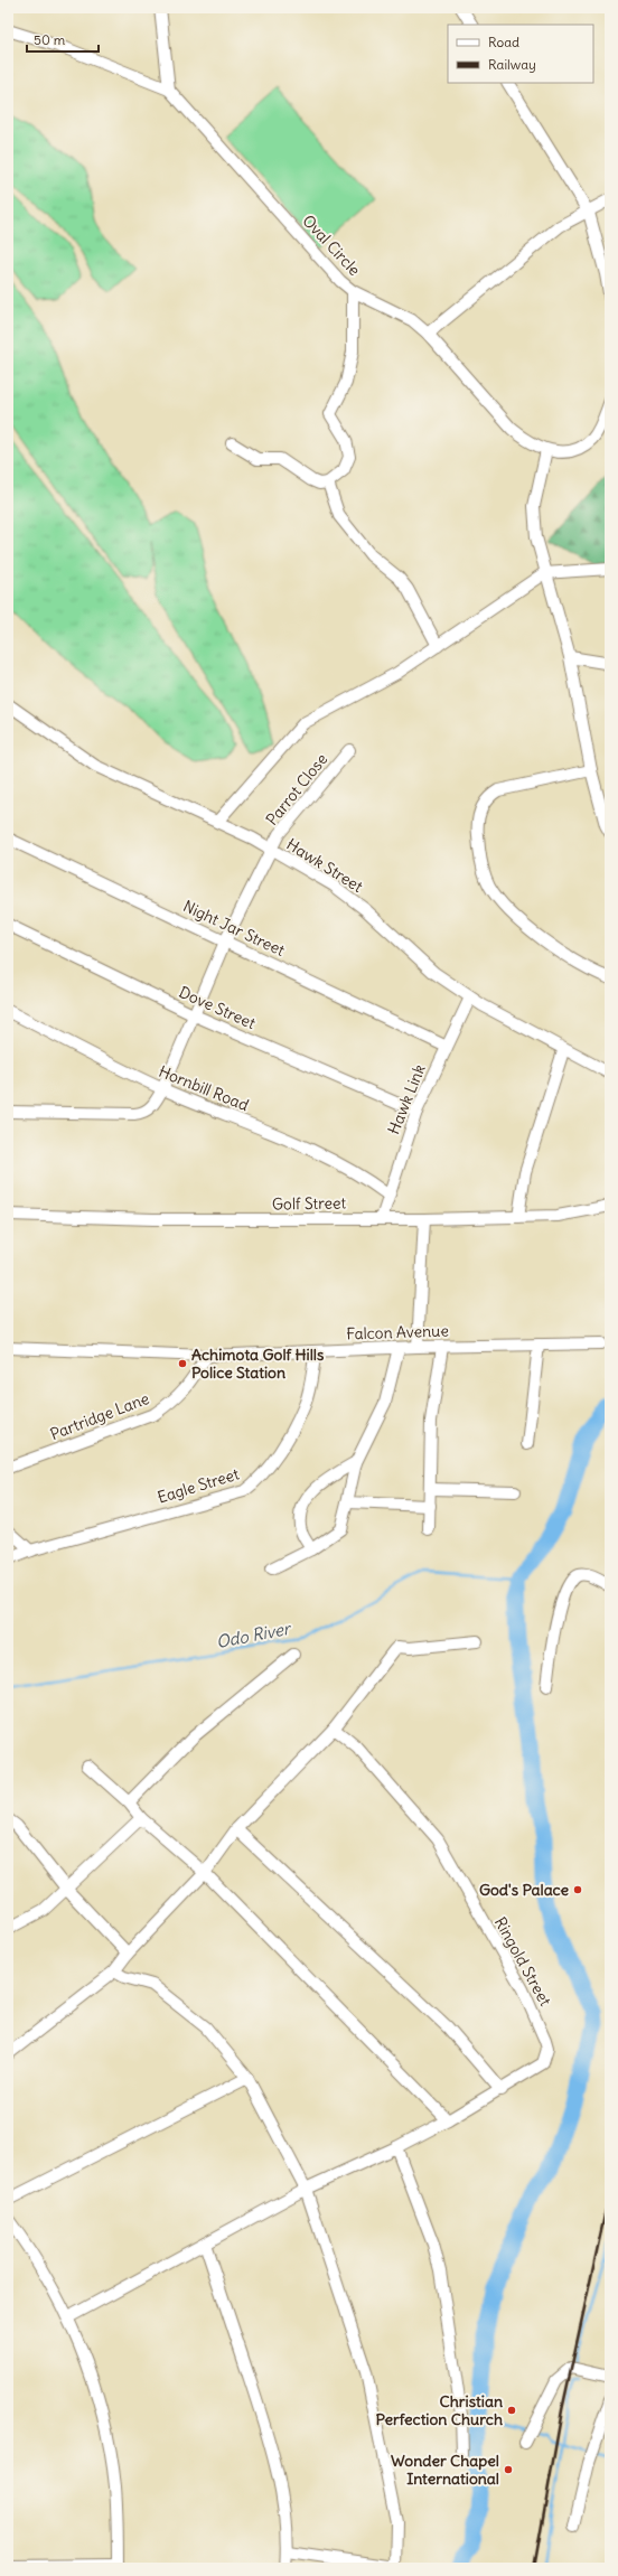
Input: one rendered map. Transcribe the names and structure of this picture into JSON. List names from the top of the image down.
{
  "streets": {
    "street": [
      "Oval Circle",
      "Parrot Close",
      "Hawk Street",
      "Night Jar Street",
      "Dove Street",
      "Hornbill Road",
      "Hawk Link",
      "Golf Street",
      "Falcon Avenue",
      "Partridge Lane",
      "Eagle Street",
      "Ringold Street"
    ]
  },
  "crossings": [
    ["Parrot Close", "Hawk Street"],
    ["Parrot Close", "Night Jar Street"],
    ["Parrot Close", "Dove Street"],
    ["Parrot Close", "Hornbill Road"],
    ["Hawk Street", "Hawk Link"],
    ["Night Jar Street", "Hawk Link"],
    ["Dove Street", "Hawk Link"],
    ["Hornbill Road", "Hawk Link"],
    ["Hawk Link", "Golf Street"],
    ["Falcon Avenue", "Partridge Lane"],
    ["Falcon Avenue", "Eagle Street"]
  ],
  "water": ["Odo River"],
  "places": [
    "Achimota Golf Hills Police Station",
    "God's Palace",
    "Christian Perfection Church",
    "Wonder Chapel International"
  ],
  "legend": ["Road", "Railway"],
  "scale_bar": "50 m"
}
